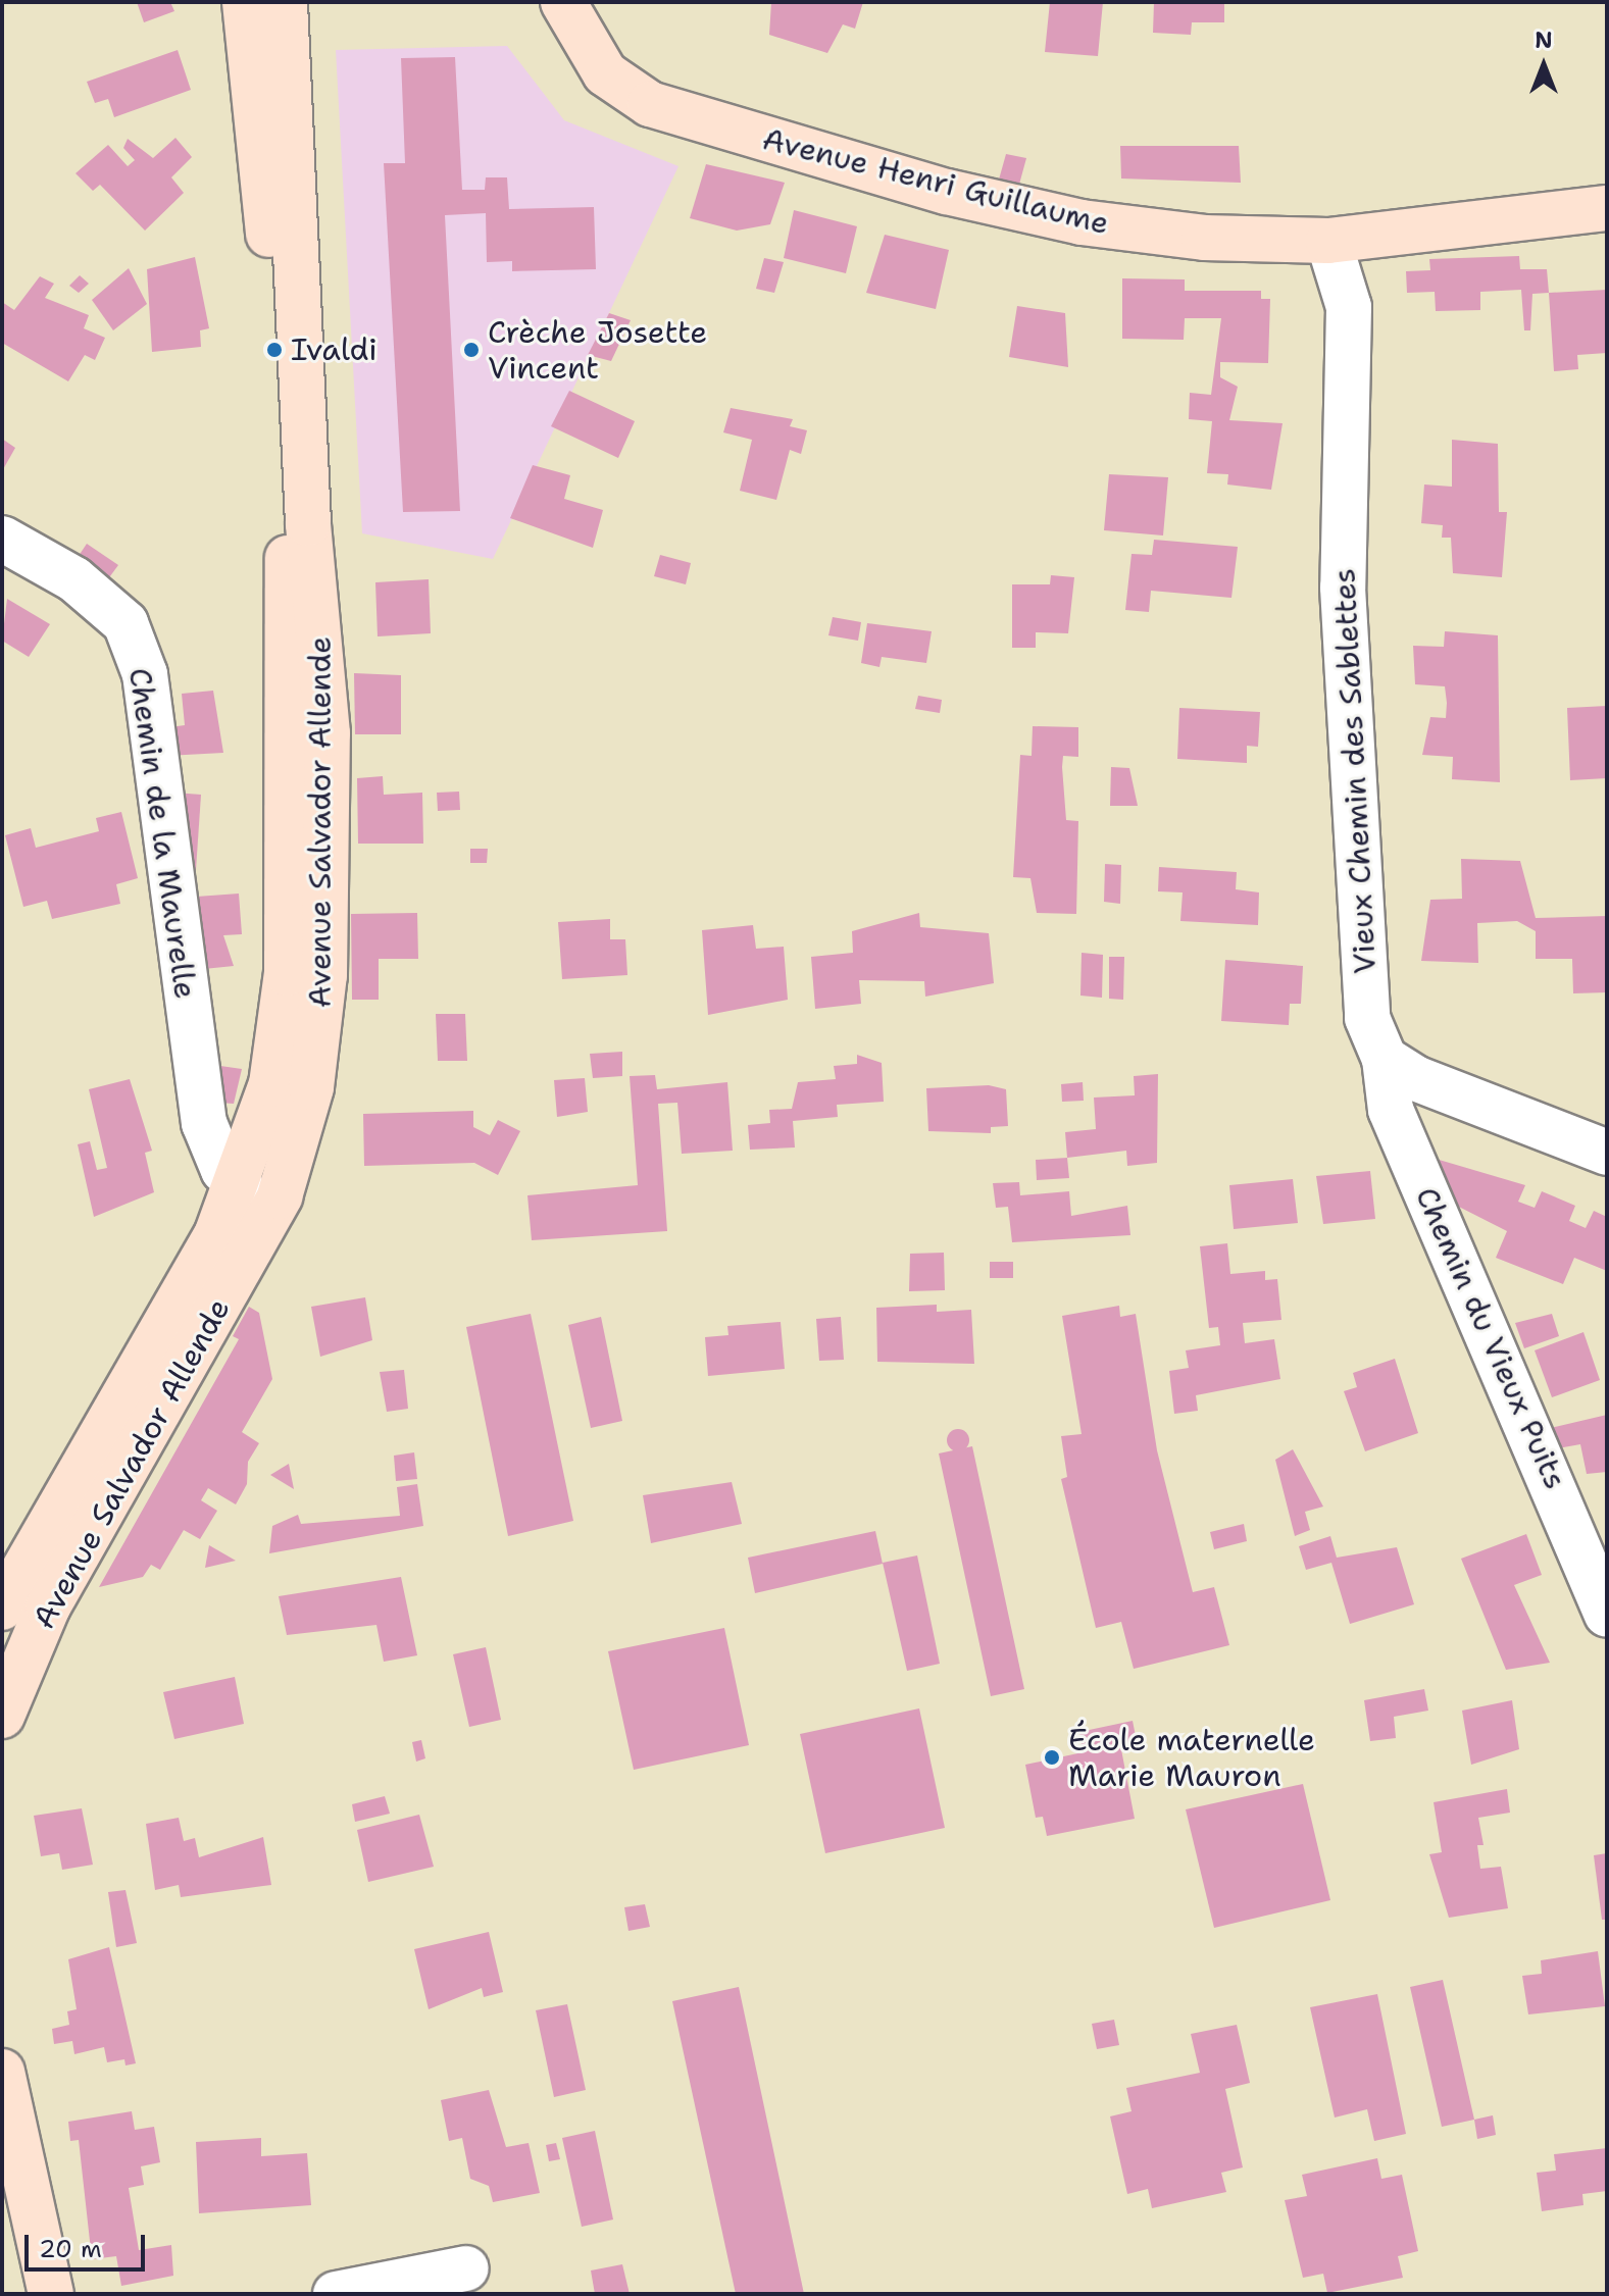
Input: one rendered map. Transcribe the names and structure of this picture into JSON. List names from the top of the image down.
{
  "streets": {
    "main road": ["Avenue Henri Guillaume", "Avenue Salvador Allende"],
    "street": ["Vieux Chemin des Sablettes", "Chemin de la Maurelle", "Chemin du Vieux Puits"]
  },
  "crossings": [
    ["Avenue Henri Guillaume", "Vieux Chemin des Sablettes"],
    ["Vieux Chemin des Sablettes", "Chemin du Vieux Puits"],
    ["Avenue Salvador Allende", "Chemin de la Maurelle"]
  ],
  "places": ["Ivaldi", "Crèche Josette Vincent", "École maternelle Marie Mauron"],
  "scale_bar": "20 m",
  "north": "top"
}
